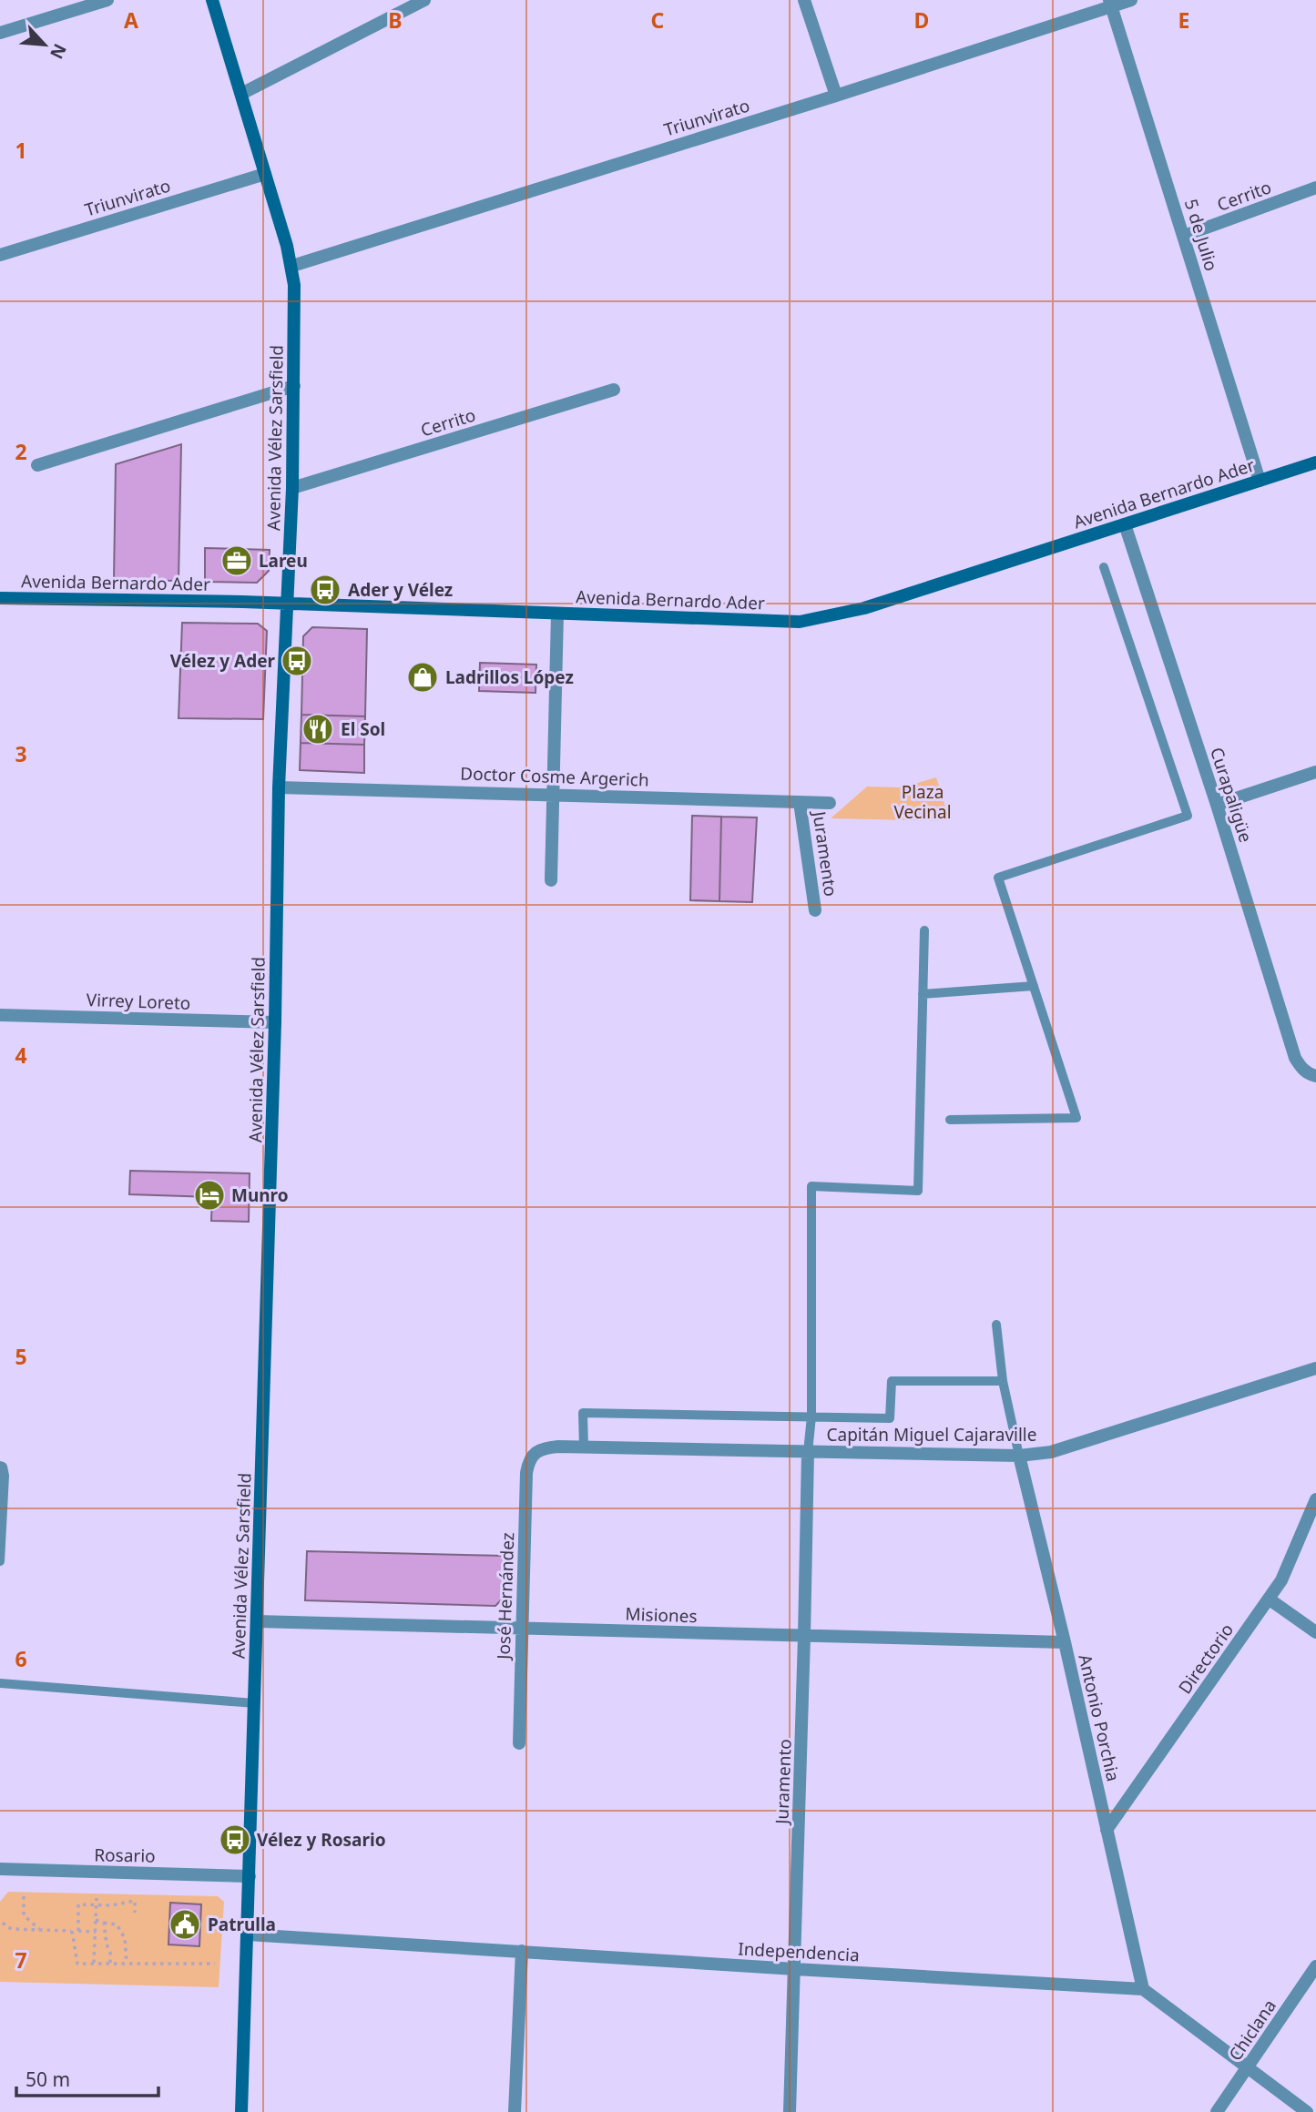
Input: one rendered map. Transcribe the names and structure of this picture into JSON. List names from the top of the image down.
{
  "streets": {
    "main road": ["Avenida Vélez Sarsfield", "Avenida Bernardo Ader"],
    "street": [
      "Triunvirato",
      "Cerrito",
      "5 de Julio",
      "Doctor Cosme Argerich",
      "Curapaligüe",
      "Juramento",
      "Virrey Loreto",
      "Capitán Miguel Cajaraville",
      "José Hernández",
      "Misiones",
      "Directorio",
      "Antonio Porchia",
      "Rosario",
      "Independencia",
      "Chiclana"
    ]
  },
  "crossings": [
    ["Triunvirato", "5 de Julio"],
    ["Triunvirato", "Avenida Vélez Sarsfield"],
    ["Cerrito", "5 de Julio"],
    ["Cerrito", "Avenida Vélez Sarsfield"],
    ["5 de Julio", "Avenida Bernardo Ader"],
    ["Avenida Vélez Sarsfield", "Avenida Bernardo Ader"],
    ["Avenida Vélez Sarsfield", "Doctor Cosme Argerich"],
    ["Avenida Vélez Sarsfield", "Virrey Loreto"],
    ["Avenida Vélez Sarsfield", "Misiones"],
    ["Avenida Vélez Sarsfield", "Rosario"],
    ["Avenida Vélez Sarsfield", "Independencia"],
    ["Avenida Bernardo Ader", "Curapaligüe"],
    ["Doctor Cosme Argerich", "Juramento"],
    ["Juramento", "Capitán Miguel Cajaraville"],
    ["Juramento", "Misiones"],
    ["Juramento", "Independencia"],
    ["Capitán Miguel Cajaraville", "José Hernández"],
    ["Capitán Miguel Cajaraville", "Antonio Porchia"],
    ["José Hernández", "Misiones"],
    ["Misiones", "Antonio Porchia"],
    ["Directorio", "Antonio Porchia"],
    ["Antonio Porchia", "Independencia"]
  ],
  "parks": ["Plaza Vecinal"],
  "places": {
    "office": ["Lareu"],
    "bus stop": ["Ader y Vélez", "Vélez y Ader", "Vélez y Rosario"],
    "shop": ["Ladrillos López"],
    "restaurant": ["El Sol"],
    "hotel": ["Munro"],
    "public building": ["Patrulla"]
  },
  "scale_bar": "50 m",
  "north": "bottom right",
  "grid": {
    "columns": [
      "A",
      "B",
      "C",
      "D",
      "E"
    ],
    "rows": [
      "1",
      "2",
      "3",
      "4",
      "5",
      "6",
      "7"
    ]
  }
}
